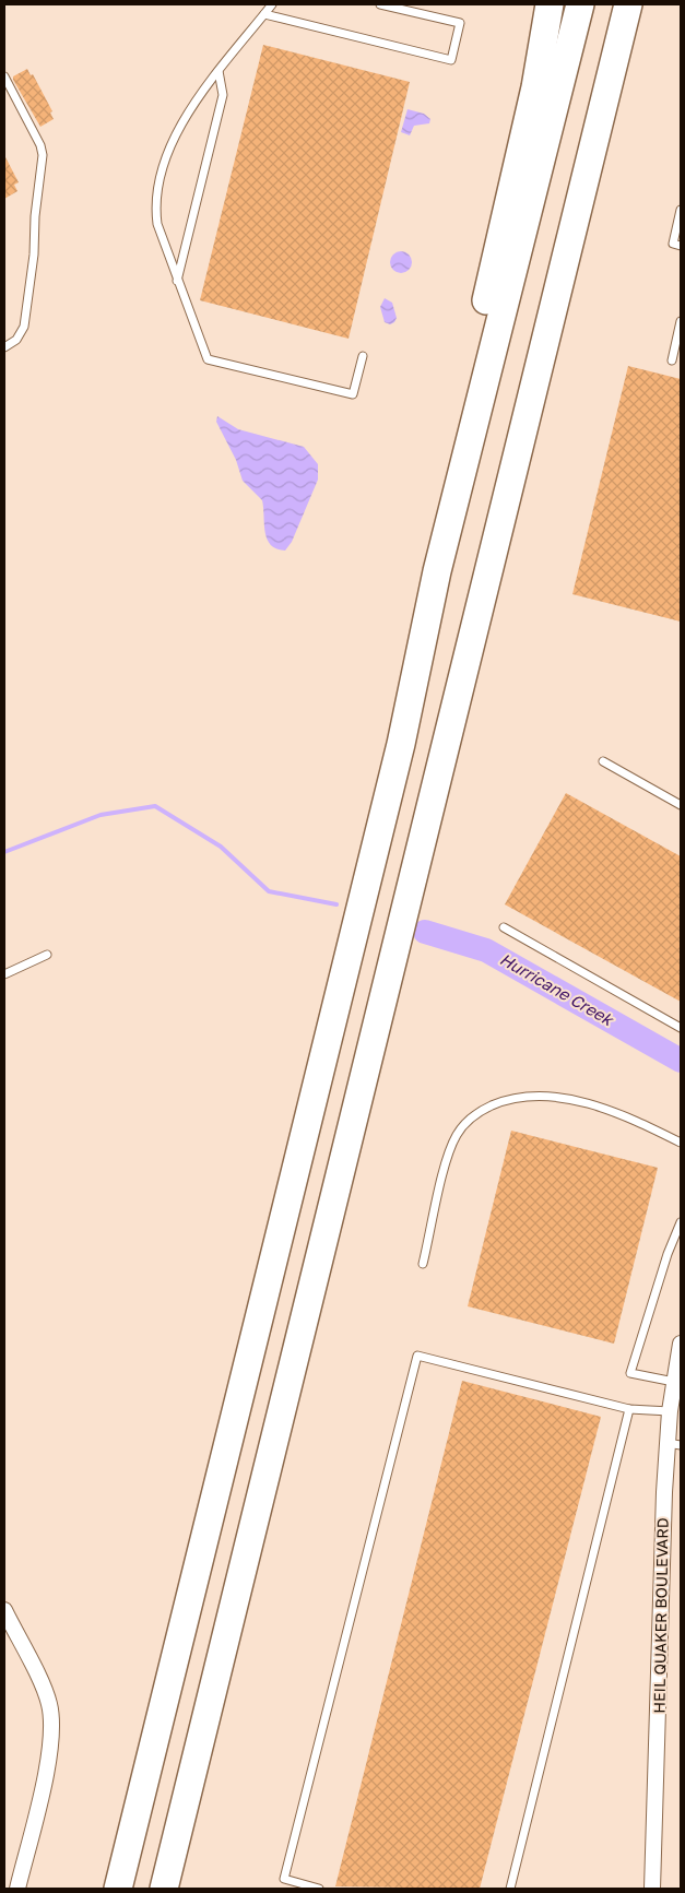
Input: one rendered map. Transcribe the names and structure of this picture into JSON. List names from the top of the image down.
{
  "streets": {
    "street": ["HEIL QUAKER BOULEVARD"]
  },
  "water": ["Hurricane Creek"]
}
